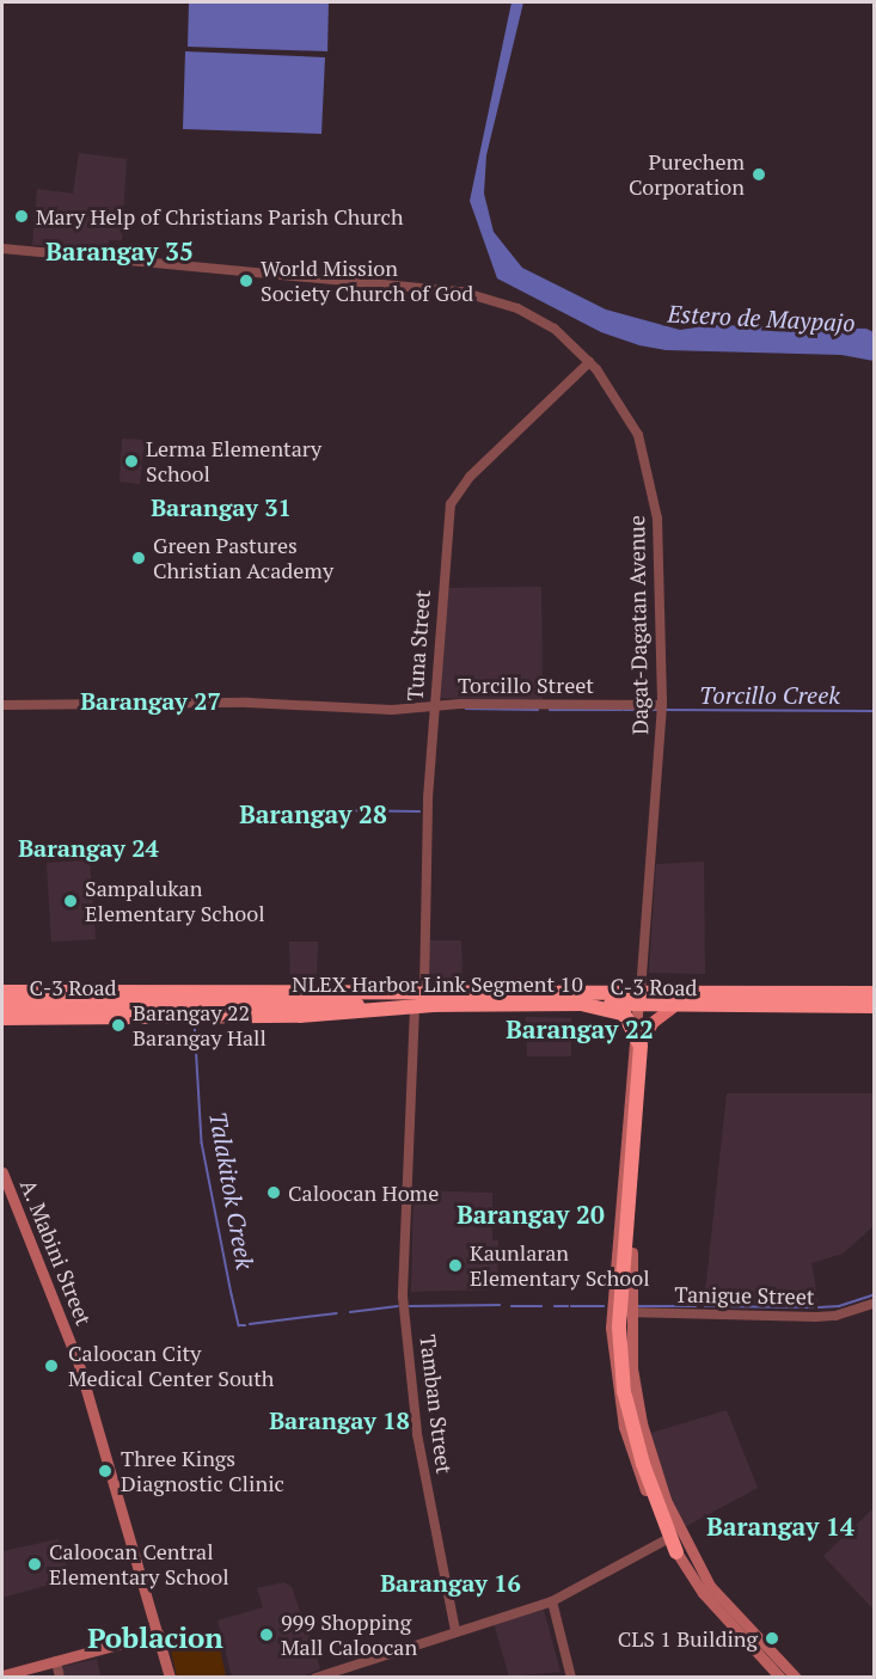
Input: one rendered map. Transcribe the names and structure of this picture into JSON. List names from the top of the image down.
{
  "streets": {
    "highway": ["NLEX Harbor Link Segment 10"],
    "main road": ["Dagat-Dagatan Avenue", "C-3 Road", "A. Mabini Street"],
    "street": [
      "Tuna Street",
      "Torcillo Street",
      "Tanigue Street",
      "Tamban Street"
    ]
  },
  "crossings": [
    ["Dagat-Dagatan Avenue", "Tuna Street"],
    ["Dagat-Dagatan Avenue", "Torcillo Street"],
    ["Dagat-Dagatan Avenue", "C-3 Road"],
    ["Dagat-Dagatan Avenue", "Tanigue Street"],
    ["Tuna Street", "Torcillo Street"],
    ["Tuna Street", "C-3 Road"],
    ["NLEX Harbor Link Segment 10", "C-3 Road"],
    ["C-3 Road", "Tamban Street"]
  ],
  "districts": [
    "Barangay 35",
    "Barangay 31",
    "Barangay 27",
    "Barangay 28",
    "Barangay 24",
    "Barangay 22",
    "Barangay 20",
    "Barangay 18",
    "Barangay 14",
    "Barangay 16",
    "Poblacion"
  ],
  "water": ["Estero de Maypajo", "Torcillo Creek", "Talakitok Creek"],
  "places": [
    "Purechem Corporation",
    "Mary Help of Christians Parish Church",
    "World Mission Society Church of God",
    "Lerma Elementary School",
    "Green Pastures Christian Academy",
    "Sampalukan Elementary School",
    "Barangay 22 Barangay Hall",
    "Caloocan Home",
    "Kaunlaran Elementary School",
    "Caloocan City Medical Center South",
    "Three Kings Diagnostic Clinic",
    "Caloocan Central Elementary School",
    "999 Shopping Mall Caloocan",
    "CLS 1 Building"
  ]
}
